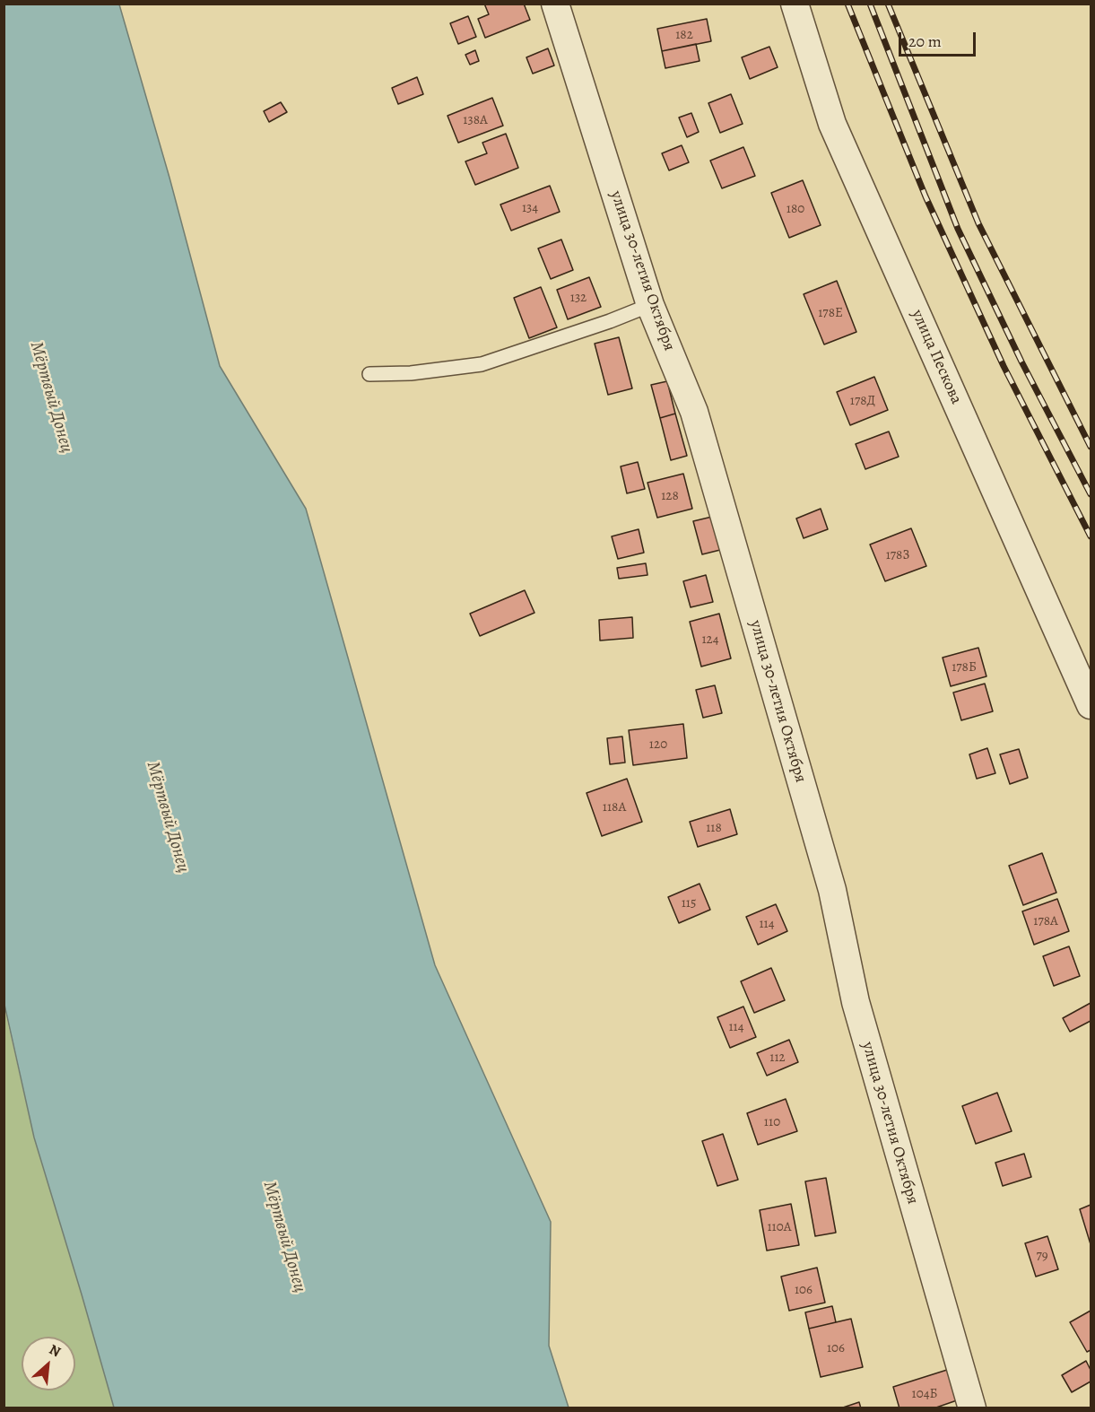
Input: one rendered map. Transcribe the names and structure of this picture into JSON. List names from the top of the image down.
{
  "streets": {
    "street": ["улица 30-летия Октября", "улица Пескова"]
  },
  "water": ["Мёртвый Донец"],
  "house_numbers": [
    "182",
    "138А",
    "134",
    "180",
    "132",
    "178Е",
    "178Д",
    "128",
    "178З",
    "124",
    "178Б",
    "120",
    "118А",
    "118",
    "115",
    "178А",
    "114",
    "114",
    "112",
    "110",
    "110А",
    "79",
    "106",
    "106",
    "104Б"
  ],
  "scale_bar": "20 m",
  "north": "top right"
}
